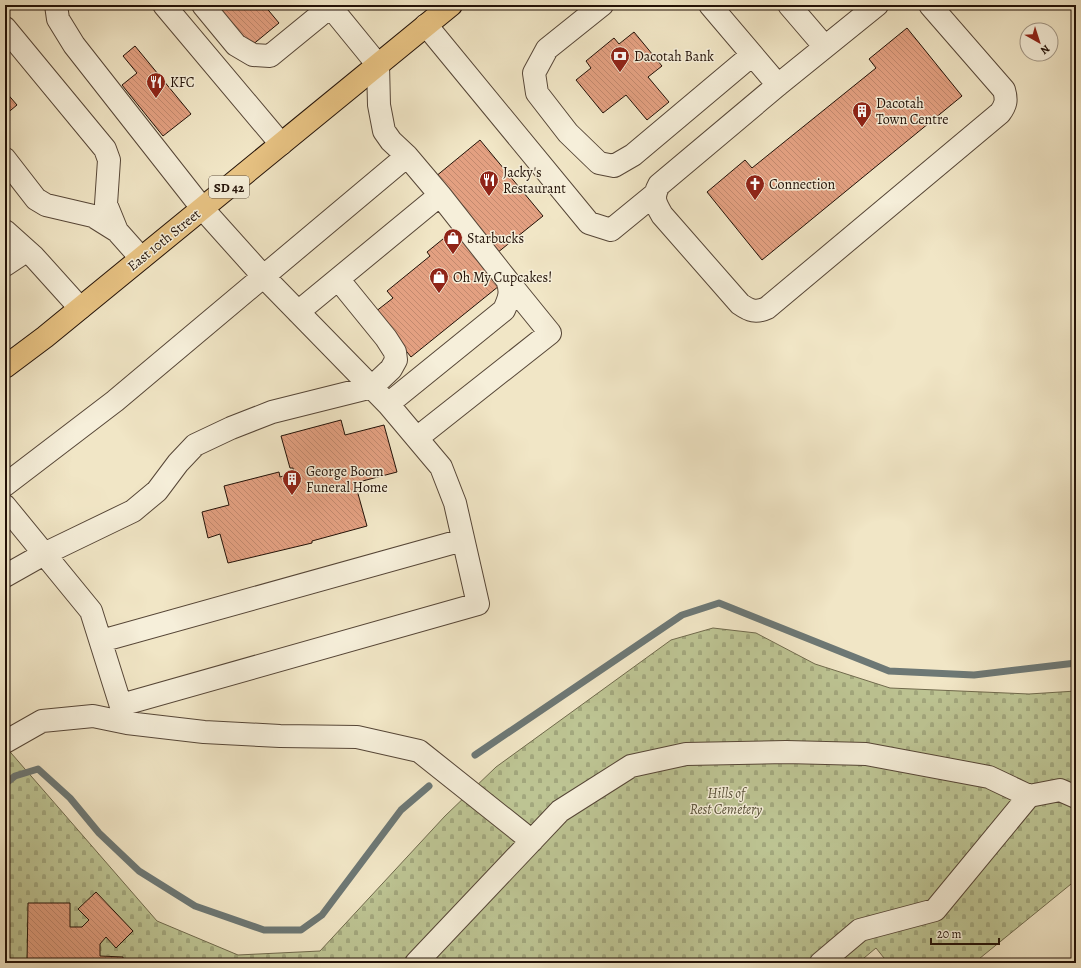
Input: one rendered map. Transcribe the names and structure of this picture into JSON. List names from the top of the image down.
{
  "streets": {
    "main road": ["SD 42", "East 10th Street"]
  },
  "parks": ["Hills of Rest Cemetery"],
  "places": {
    "bank": ["Dacotah Bank"],
    "restaurant": ["KFC", "Jacky's Restaurant"],
    "building": ["Dacotah Town Centre", "George Boom Funeral Home"],
    "church": ["Connection"],
    "shop": ["Starbucks", "Oh My Cupcakes!"]
  },
  "scale_bar": "20 m",
  "north": "bottom right"
}
